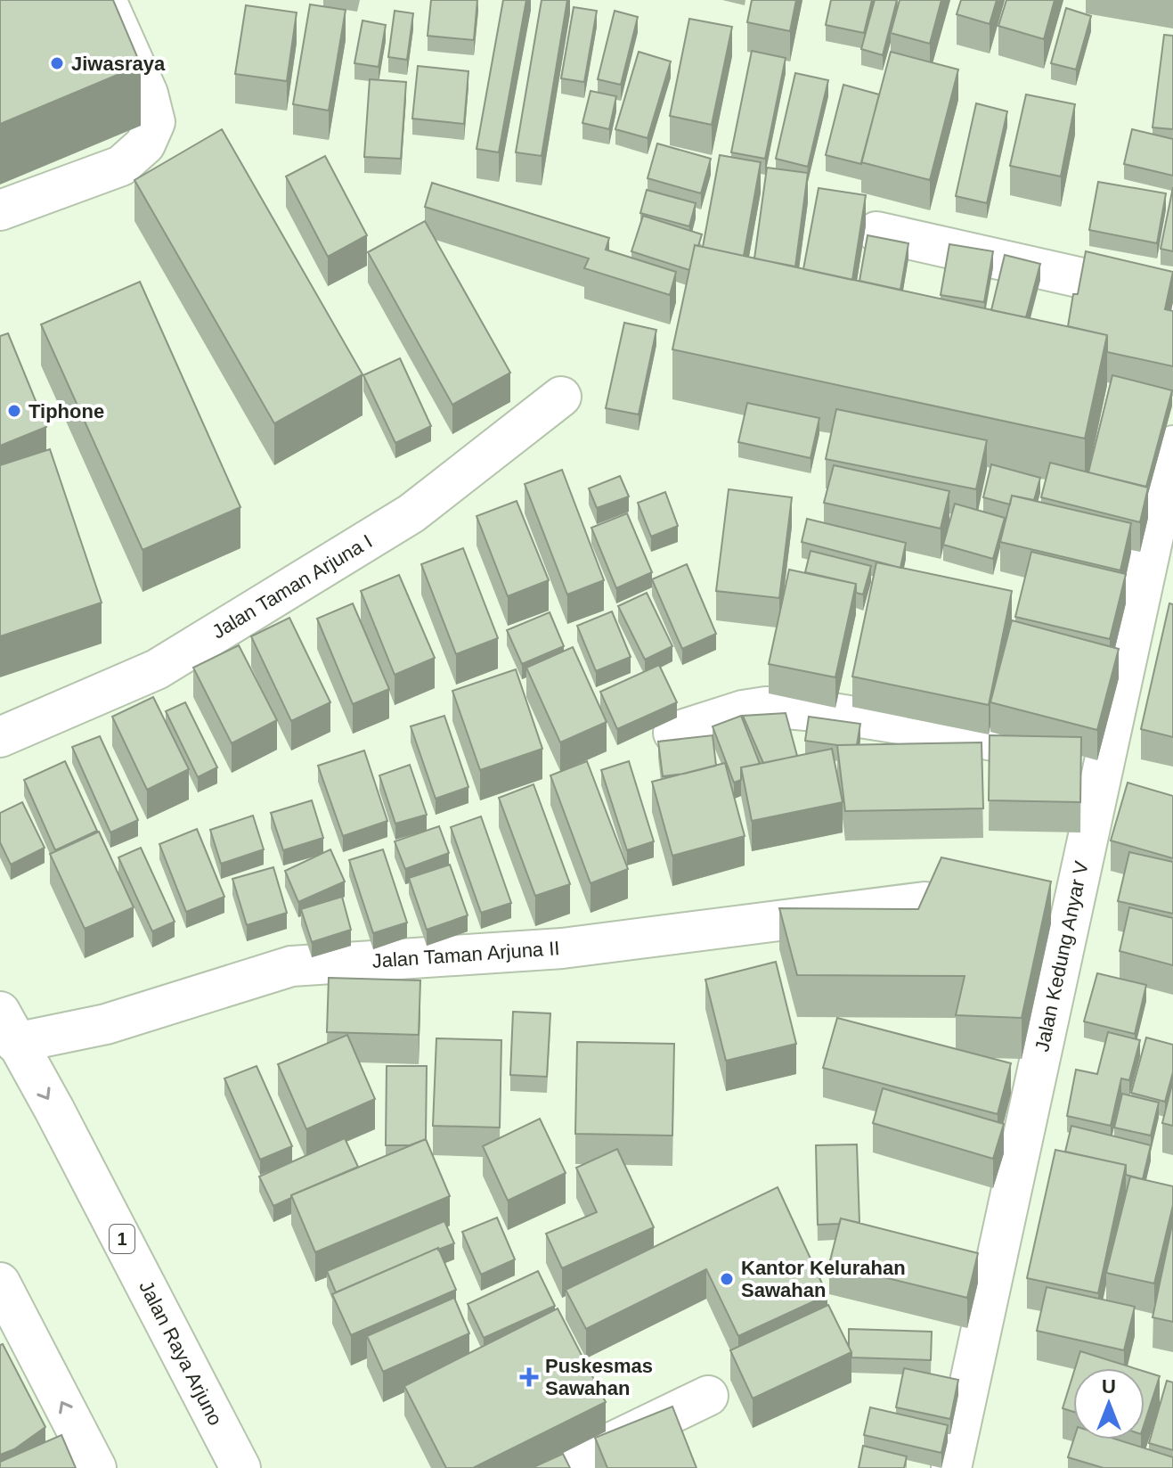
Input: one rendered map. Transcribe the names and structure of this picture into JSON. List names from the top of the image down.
{
  "streets": {
    "main road": [
      "Jalan Taman Arjuna I",
      "Jalan Taman Arjuna II",
      "Jalan Kedung Anyar V",
      "1",
      "Jalan Raya Arjuno"
    ]
  },
  "crossings": [
    ["Jalan Taman Arjuna II", "Jalan Raya Arjuno"]
  ],
  "places": {
    "other": ["Jiwasraya", "Tiphone", "Kantor Kelurahan Sawahan"],
    "health": ["Puskesmas Sawahan"]
  },
  "north": "top"
}
